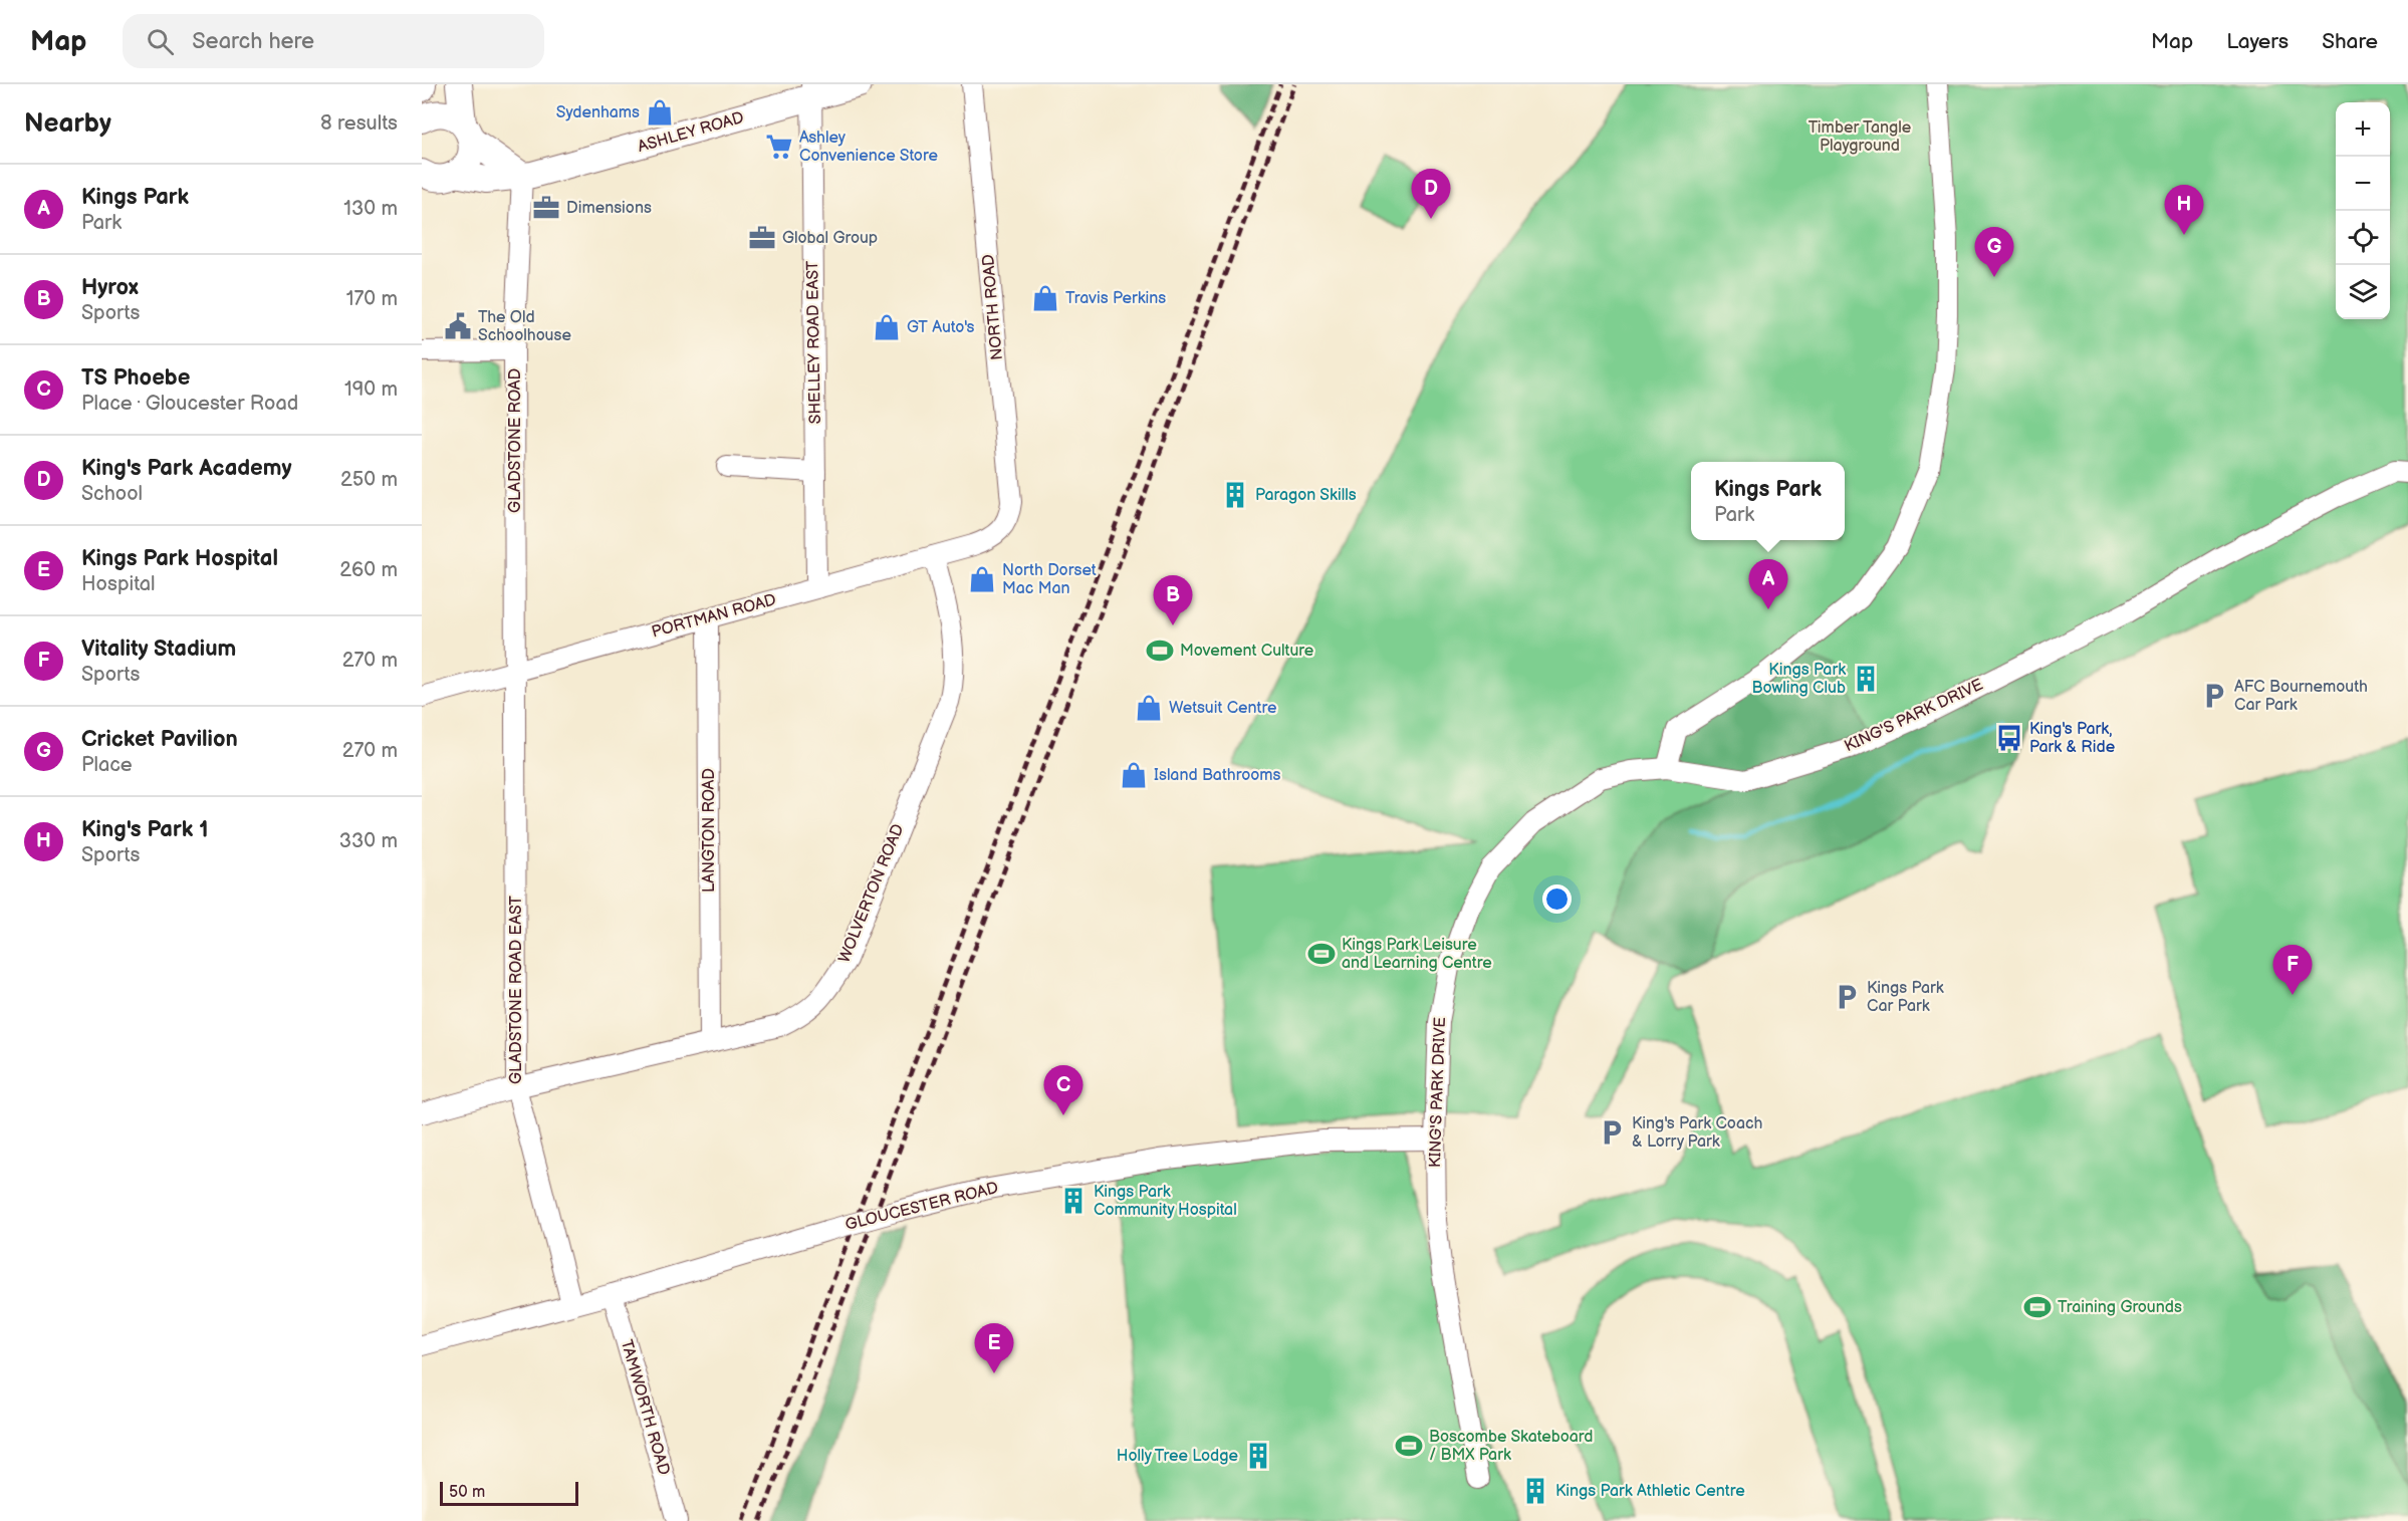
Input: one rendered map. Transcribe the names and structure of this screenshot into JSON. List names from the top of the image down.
{
  "streets": {
    "main road": ["ASHLEY ROAD"],
    "street": [
      "NORTH ROAD",
      "SHELLEY ROAD EAST",
      "GLADSTONE ROAD",
      "PORTMAN ROAD",
      "KING'S PARK DRIVE",
      "LANGTON ROAD",
      "WOLVERTON ROAD",
      "GLADSTONE ROAD EAST",
      "GLOUCESTER ROAD",
      "TAMWORTH ROAD"
    ]
  },
  "crossings": [
    ["ASHLEY ROAD", "SHELLEY ROAD EAST"],
    ["ASHLEY ROAD", "GLADSTONE ROAD"],
    ["NORTH ROAD", "PORTMAN ROAD"],
    ["SHELLEY ROAD EAST", "PORTMAN ROAD"],
    ["GLADSTONE ROAD", "PORTMAN ROAD"],
    ["GLADSTONE ROAD", "GLADSTONE ROAD EAST"],
    ["PORTMAN ROAD", "LANGTON ROAD"],
    ["PORTMAN ROAD", "WOLVERTON ROAD"],
    ["PORTMAN ROAD", "GLADSTONE ROAD EAST"],
    ["KING'S PARK DRIVE", "GLOUCESTER ROAD"],
    ["LANGTON ROAD", "WOLVERTON ROAD"],
    ["WOLVERTON ROAD", "GLADSTONE ROAD EAST"],
    ["GLADSTONE ROAD EAST", "GLOUCESTER ROAD"],
    ["GLOUCESTER ROAD", "TAMWORTH ROAD"]
  ],
  "parks": ["Timber Tangle Playground"],
  "places": {
    "shop": [
      "Sydenhams",
      "Travis Perkins",
      "GT Auto's",
      "North Dorset Mac Man",
      "Wetsuit Centre",
      "Island Bathrooms"
    ],
    "supermarket": ["Ashley Convenience Store"],
    "office": ["Dimensions", "Global Group"],
    "public building": ["The Old Schoolhouse"],
    "building": [
      "Paragon Skills",
      "Kings Park Bowling Club",
      "Kings Park Community Hospital",
      "Holly Tree Lodge",
      "Kings Park Athletic Centre"
    ],
    "sports": [
      "Movement Culture",
      "Kings Park Leisure and Learning Centre",
      "Training Grounds",
      "Boscombe Skateboard / BMX Park"
    ],
    "parking": ["AFC Bournemouth Car Park", "Kings Park Car Park", "King's Park Coach & Lorry Park"],
    "bus stop": ["King's Park, Park & Ride"]
  },
  "scale_bar": "50 m",
  "page": {
    "header": "Map",
    "search": "Search here",
    "nav": ["Map", "Layers", "Share"],
    "heading": ["Nearby", "8 results"],
    "map_buttons": ["+", "−"],
    "list": [
      {
        "mark": "A",
        "name": "Kings Park",
        "note": "Park",
        "value": "130 m"
      },
      {
        "mark": "B",
        "name": "Hyrox",
        "note": "Sports",
        "value": "170 m"
      },
      {
        "mark": "C",
        "name": "TS Phoebe",
        "note": "Place · Gloucester Road",
        "value": "190 m"
      },
      {
        "mark": "D",
        "name": "King's Park Academy",
        "note": "School",
        "value": "250 m"
      },
      {
        "mark": "E",
        "name": "Kings Park Hospital",
        "note": "Hospital",
        "value": "260 m"
      },
      {
        "mark": "F",
        "name": "Vitality Stadium",
        "note": "Sports",
        "value": "270 m"
      },
      {
        "mark": "G",
        "name": "Cricket Pavilion",
        "note": "Place",
        "value": "270 m"
      },
      {
        "mark": "H",
        "name": "King's Park 1",
        "note": "Sports",
        "value": "330 m"
      }
    ],
    "pins": [
      "D",
      "H",
      "G",
      "A",
      "B",
      "F",
      "C",
      "E"
    ],
    "popup": ["Kings Park", "Park"],
    "scale": "50 m"
  }
}
